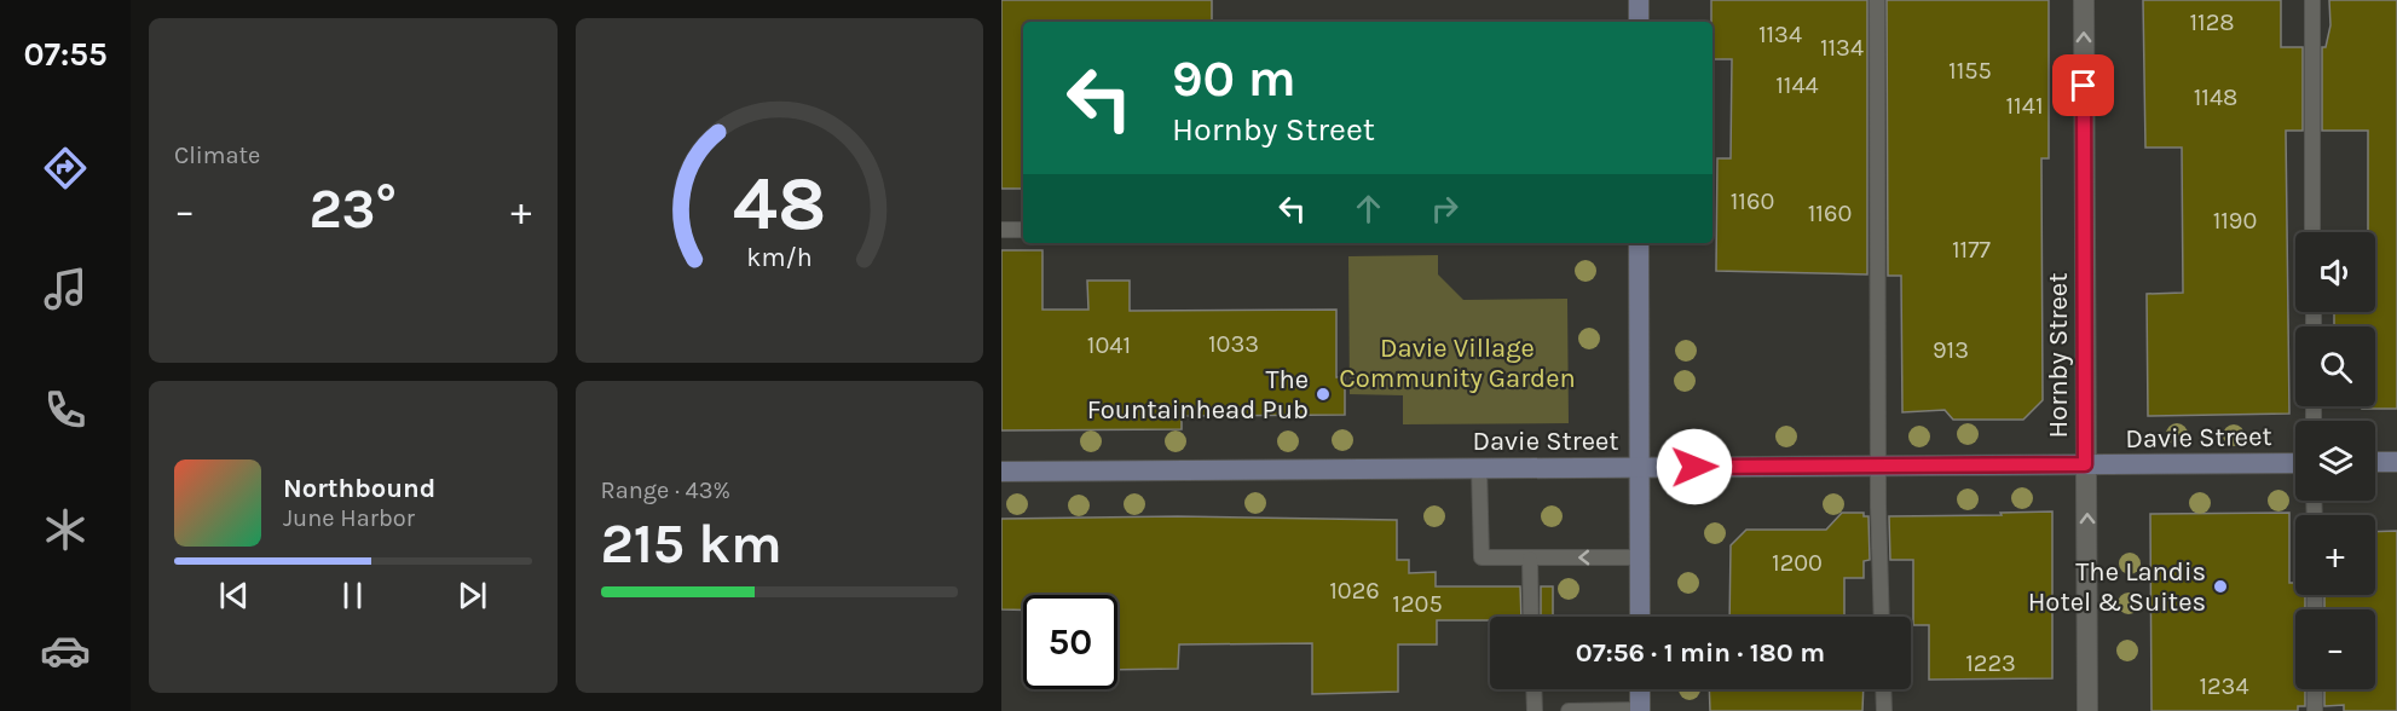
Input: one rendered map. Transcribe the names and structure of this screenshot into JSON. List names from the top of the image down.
{
  "streets": {
    "main road": ["Davie Street"],
    "street": ["Hornby Street"]
  },
  "crossings": [
    ["Hornby Street", "Davie Street"]
  ],
  "one_way": ["Hornby Street"],
  "parks": ["Davie Village Community Garden"],
  "places": ["The Fountainhead Pub", "The Landis Hotel & Suites"],
  "house_numbers": [
    "1128",
    "1134",
    "1134",
    "1155",
    "1144",
    "1148",
    "1141",
    "1160",
    "1160",
    "1190",
    "1177",
    "1033",
    "1041",
    "913",
    "1200",
    "1026",
    "1205",
    "1223",
    "1234"
  ],
  "page": {
    "tabs": "07:55",
    "tile": [
      "Climate",
      ["Range · 43%", "215 km"]
    ],
    "turn": ["90 m", "Hornby Street"],
    "heat": ["−", "23°", "+"],
    "map_buttons": ["+", "−"],
    "song": ["Northbound", "June Harbor"],
    "limit": "50",
    "trip": "07:56 · 1 min · 180 m",
    "gauge": ["48", "km/h"]
  }
}
